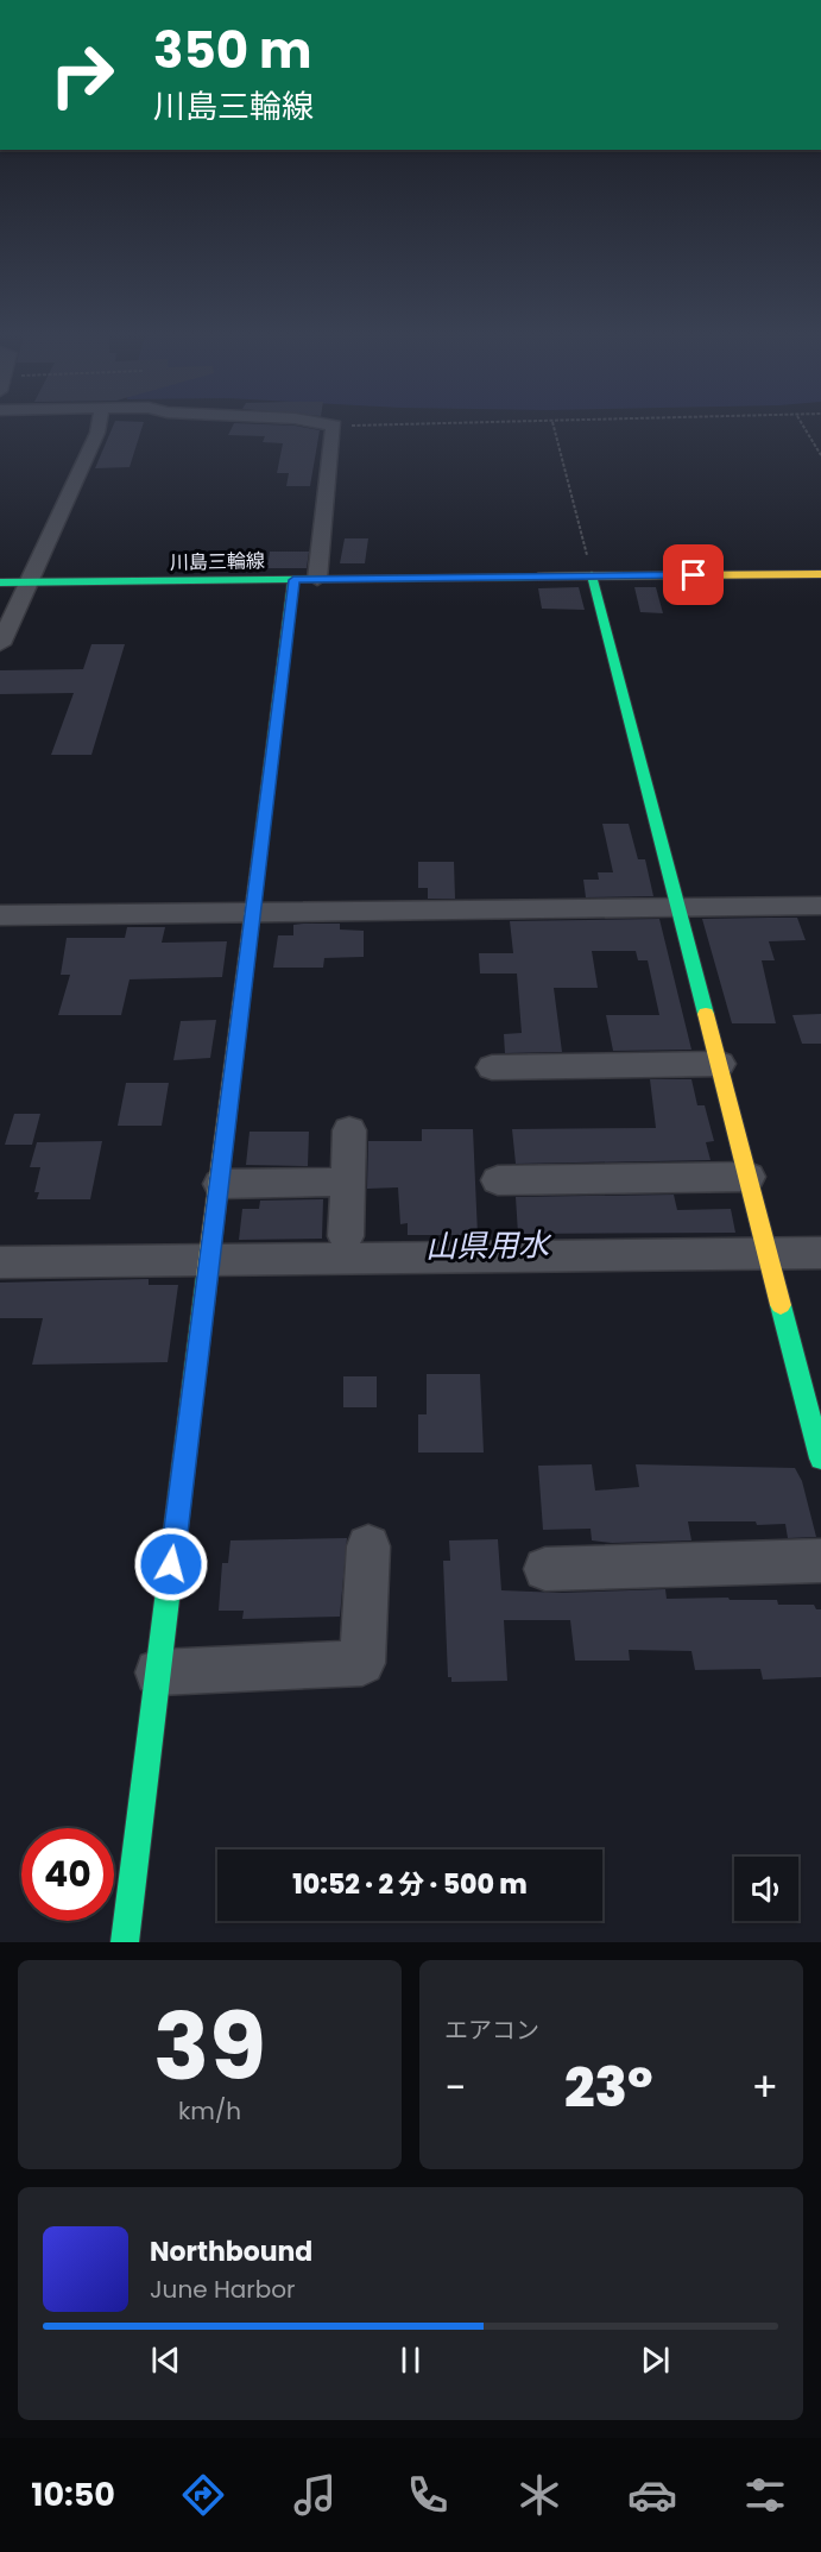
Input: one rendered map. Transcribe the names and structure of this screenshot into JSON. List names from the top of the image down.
{
  "streets": {
    "street": ["川島三輪線"]
  },
  "water": ["山県用水"],
  "page": {
    "turn": ["350 m", "川島三輪線"],
    "limit": "40",
    "trip": "10:52 · 2 分 · 500 m",
    "tile": [
      ["39", "km/h"],
      "エアコン"
    ],
    "heat": ["−", "23°", "+"],
    "song": ["Northbound", "June Harbor"],
    "tabs": "10:50"
  }
}
